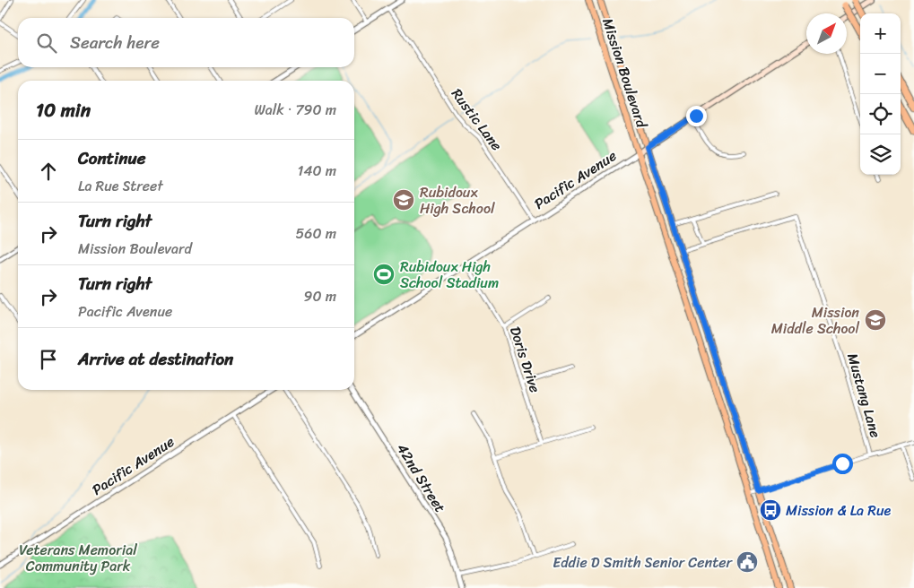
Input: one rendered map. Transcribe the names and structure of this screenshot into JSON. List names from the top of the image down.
{
  "streets": {
    "main road": ["Mission Boulevard", "Pacific Avenue"],
    "street": [
      "Rustic Lane",
      "Doris Drive",
      "Mustang Lane",
      "42nd Street"
    ]
  },
  "crossings": [
    ["Mission Boulevard", "Pacific Avenue"],
    ["Rustic Lane", "Pacific Avenue"],
    ["Pacific Avenue", "Doris Drive"]
  ],
  "parks": ["Veterans Memorial Community Park"],
  "places": {
    "school or university": ["Rubidoux High School", "Mission Middle School"],
    "sports": ["Rubidoux High School Stadium"],
    "bus stop": ["Mission & La Rue"],
    "public building": ["Eddie D Smith Senior Center"]
  },
  "north": "top right",
  "page": {
    "map_buttons": ["+", "−"],
    "search": "Search here",
    "heading": ["10 min", "Walk · 790 m"],
    "list": [
      ["Continue", "La Rue Street", "140 m"],
      ["Turn right", "Mission Boulevard", "560 m"],
      ["Turn right", "Pacific Avenue", "90 m"],
      "Arrive at destination"
    ]
  }
}
